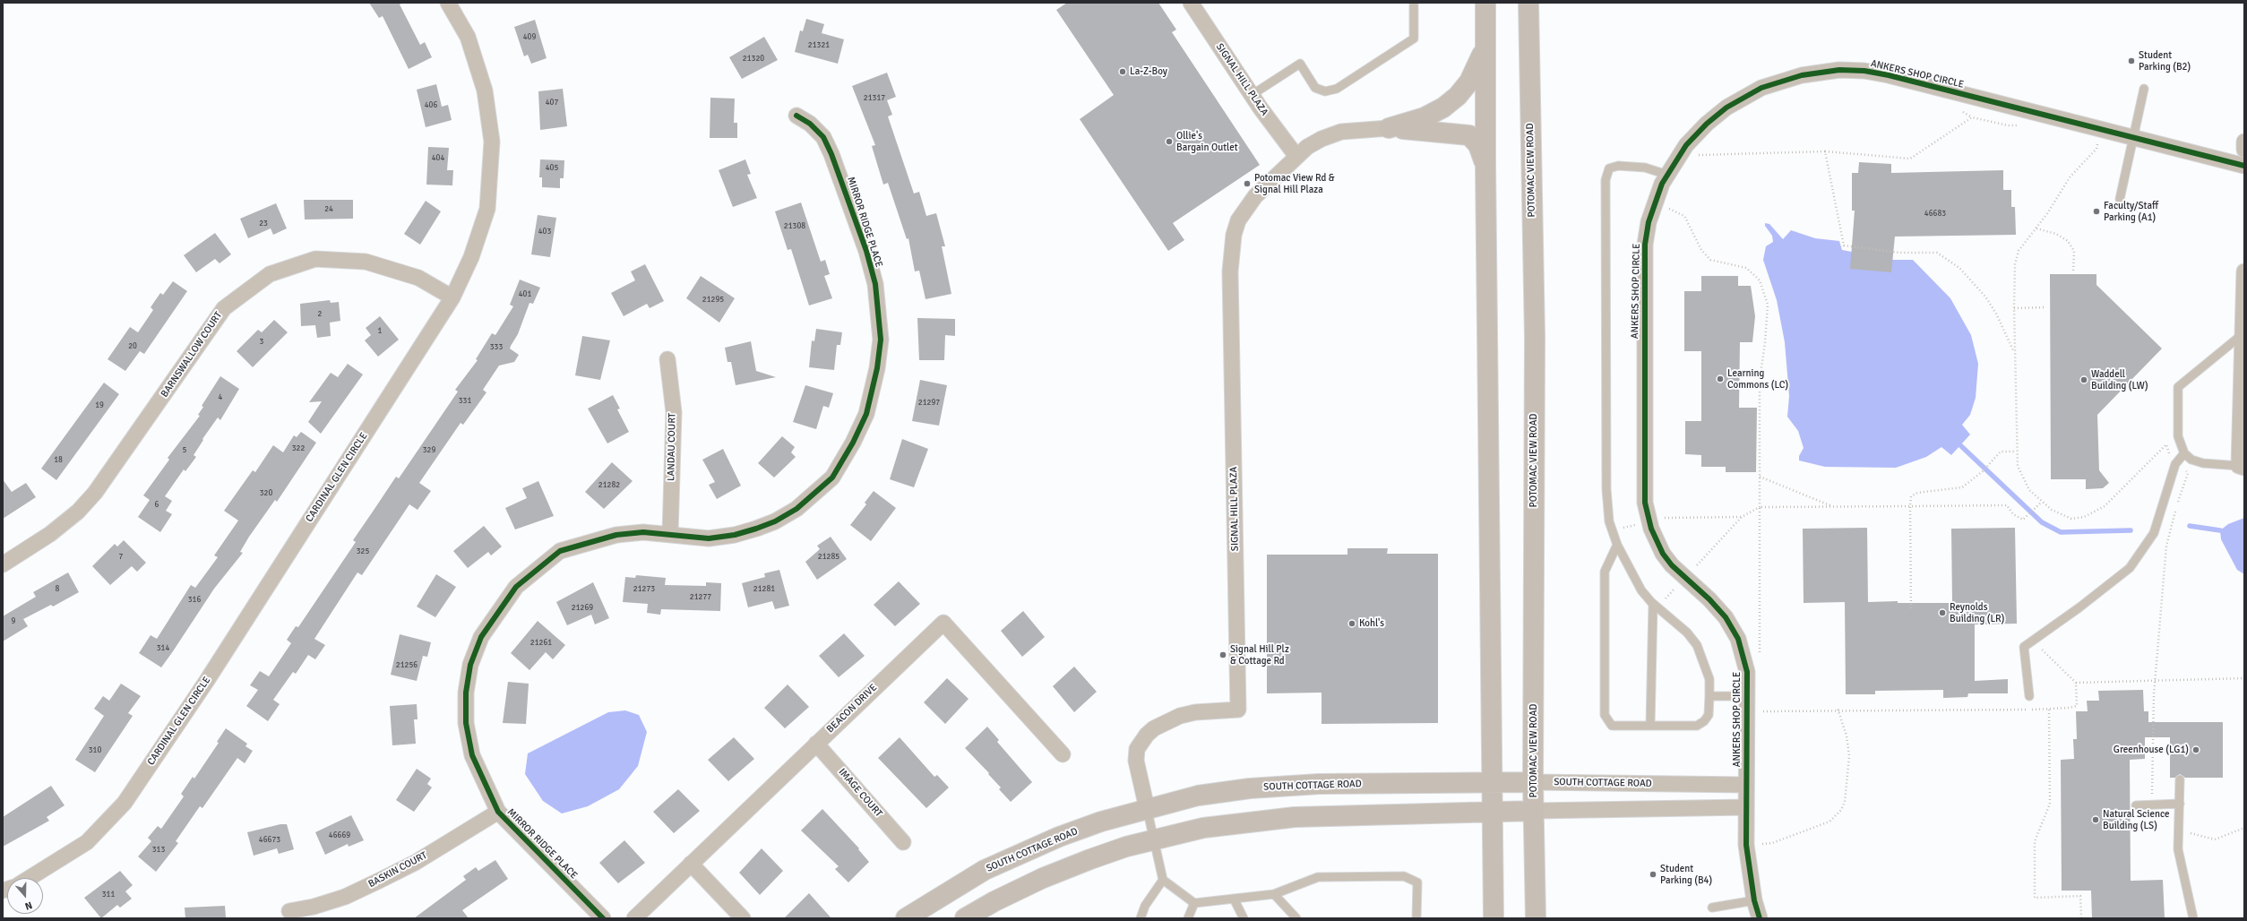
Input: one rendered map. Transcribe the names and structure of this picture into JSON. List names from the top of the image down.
{
  "streets": {
    "main road": ["POTOMAC VIEW ROAD", "SOUTH COTTAGE ROAD"],
    "street": [
      "ANKERS SHOP CIRCLE",
      "SIGNAL HILL PLAZA",
      "MIRROR RIDGE PLACE",
      "BARNSWALLOW COURT",
      "LANDAU COURT",
      "CARDINAL GLEN CIRCLE",
      "BEACON DRIVE",
      "IMAGE COURT",
      "BASKIN COURT"
    ]
  },
  "crossings": [
    ["ANKERS SHOP CIRCLE", "SOUTH COTTAGE ROAD"],
    ["SIGNAL HILL PLAZA", "SOUTH COTTAGE ROAD"],
    ["POTOMAC VIEW ROAD", "SOUTH COTTAGE ROAD"],
    ["MIRROR RIDGE PLACE", "LANDAU COURT"],
    ["MIRROR RIDGE PLACE", "BASKIN COURT"],
    ["BARNSWALLOW COURT", "CARDINAL GLEN CIRCLE"],
    ["BEACON DRIVE", "IMAGE COURT"]
  ],
  "places": [
    "Student Parking (B2)",
    "La-Z-Boy",
    "Ollie's Bargain Outlet",
    "Potomac View Rd & Signal Hill Plaza",
    "Faculty/Staff Parking (A1)",
    "Learning Commons (LC)",
    "Waddell Building (LW)",
    "Reynolds Building (LR)",
    "Kohl's",
    "Signal Hill Plz & Cottage Rd",
    "Greenhouse (LG1)",
    "Natural Science Building (LS)",
    "Student Parking (B4)"
  ],
  "house_numbers": [
    "409",
    "21321",
    "21320",
    "21317",
    "407",
    "406",
    "404",
    "405",
    "24",
    "46683",
    "23",
    "21308",
    "403",
    "401",
    "21295",
    "2",
    "1",
    "3",
    "20",
    "333",
    "4",
    "331",
    "21297",
    "19",
    "322",
    "5",
    "329",
    "18",
    "21282",
    "320",
    "6",
    "325",
    "7",
    "21285",
    "8",
    "21273",
    "21281",
    "21277",
    "316",
    "21269",
    "9",
    "21261",
    "314",
    "21256",
    "310",
    "46669",
    "46673",
    "313",
    "311"
  ],
  "north": "bottom"
}
